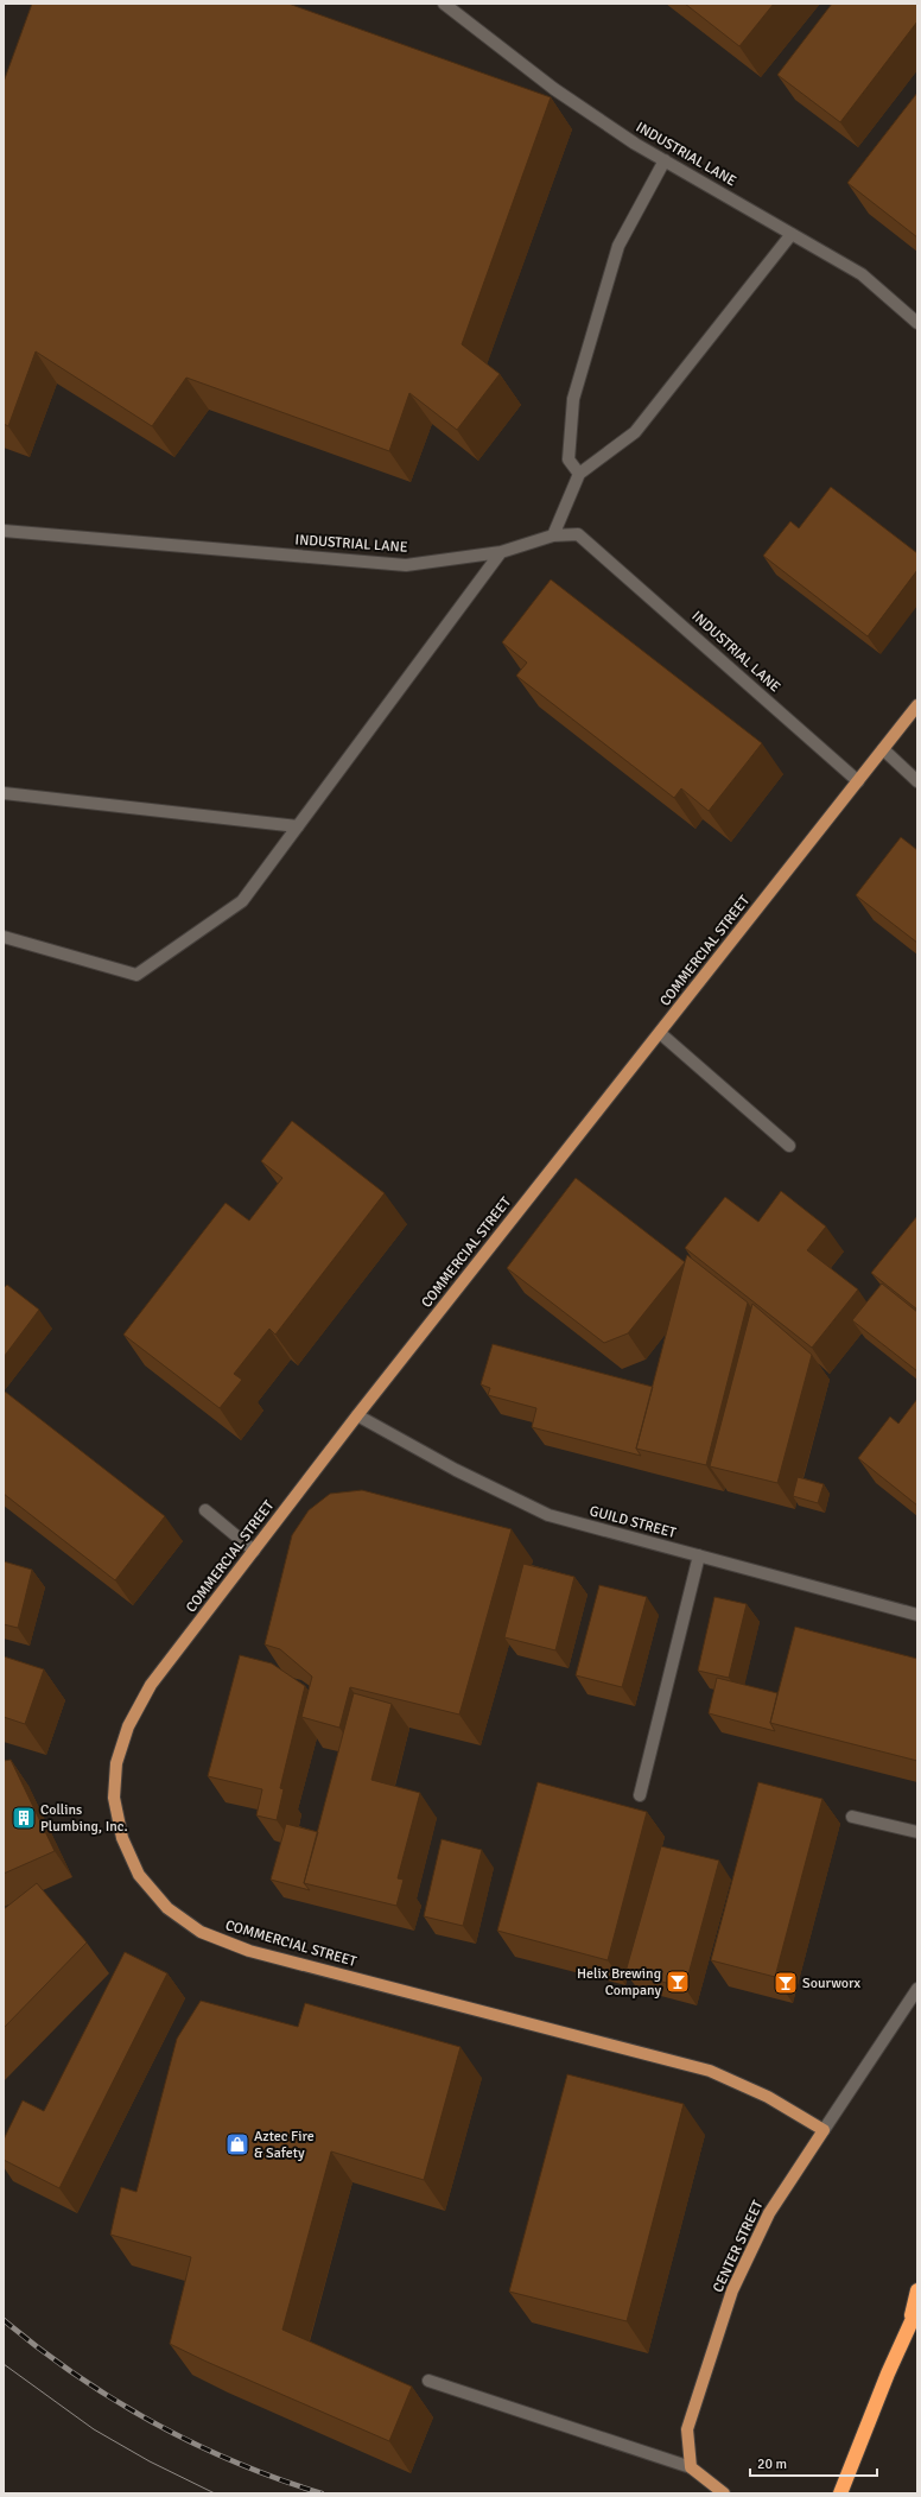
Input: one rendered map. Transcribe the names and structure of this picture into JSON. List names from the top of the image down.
{
  "streets": {
    "main road": ["COMMERCIAL STREET", "CENTER STREET"],
    "street": ["INDUSTRIAL LANE", "GUILD STREET"]
  },
  "crossings": [
    ["INDUSTRIAL LANE", "COMMERCIAL STREET"],
    ["COMMERCIAL STREET", "GUILD STREET"],
    ["COMMERCIAL STREET", "CENTER STREET"]
  ],
  "places": {
    "building": ["Collins Plumbing, Inc."],
    "bar": ["Helix Brewing Company", "Sourworx"],
    "shop": ["Aztec Fire & Safety"]
  },
  "scale_bar": "20 m"
}
